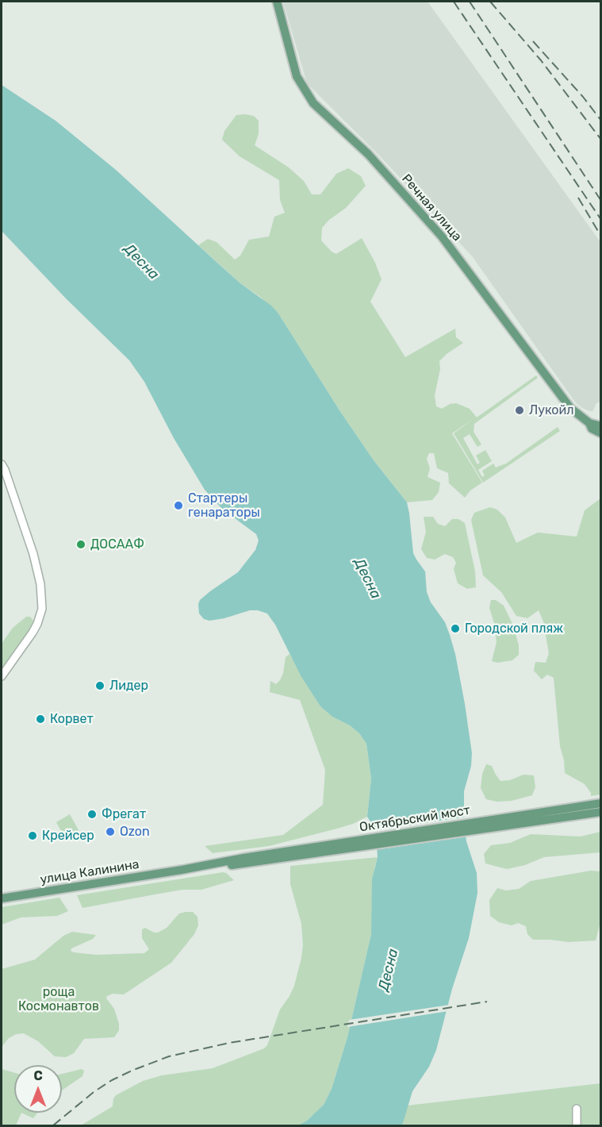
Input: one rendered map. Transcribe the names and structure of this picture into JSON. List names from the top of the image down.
{
  "streets": {
    "main road": ["Речная улица", "Октябрьский мост", "улица Калинина"]
  },
  "crossings": [
    ["Октябрьский мост", "улица Калинина"]
  ],
  "water": ["Десна"],
  "parks": ["роща Космонавтов"],
  "places": [
    "Лукойл",
    "Стартеры генараторы",
    "ДОСААФ",
    "Городской пляж",
    "Лидер",
    "Корвет",
    "Фрегат",
    "Ozon",
    "Крейсер"
  ],
  "north": "top"
}
